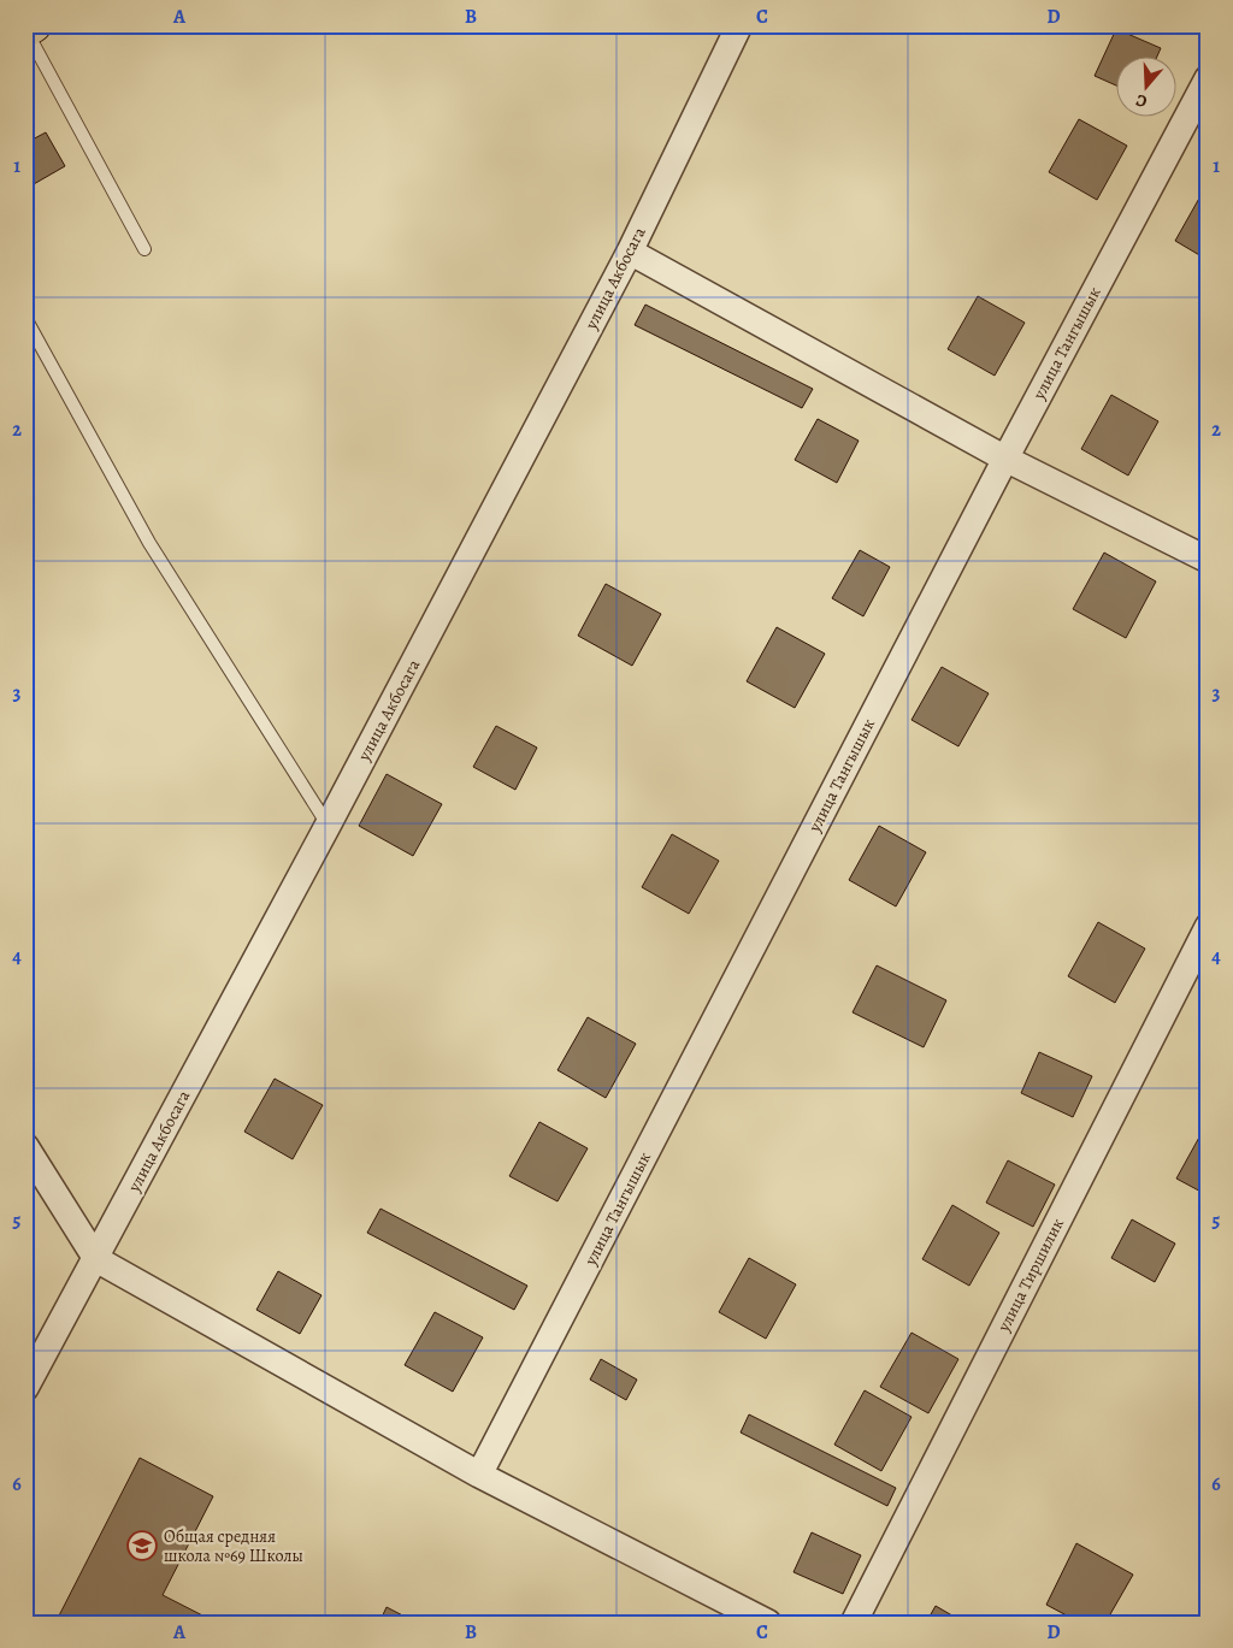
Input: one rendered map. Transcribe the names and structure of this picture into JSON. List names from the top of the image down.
{
  "streets": {
    "street": ["улица Акбосага", "улица Тангышык", "улица Тиршилик"]
  },
  "places": {
    "school or university": ["Общая средняя школа №69 Школы"]
  },
  "north": "bottom",
  "grid": {
    "columns": [
      "A",
      "B",
      "C",
      "D"
    ],
    "rows": [
      "1",
      "2",
      "3",
      "4",
      "5",
      "6"
    ]
  }
}
